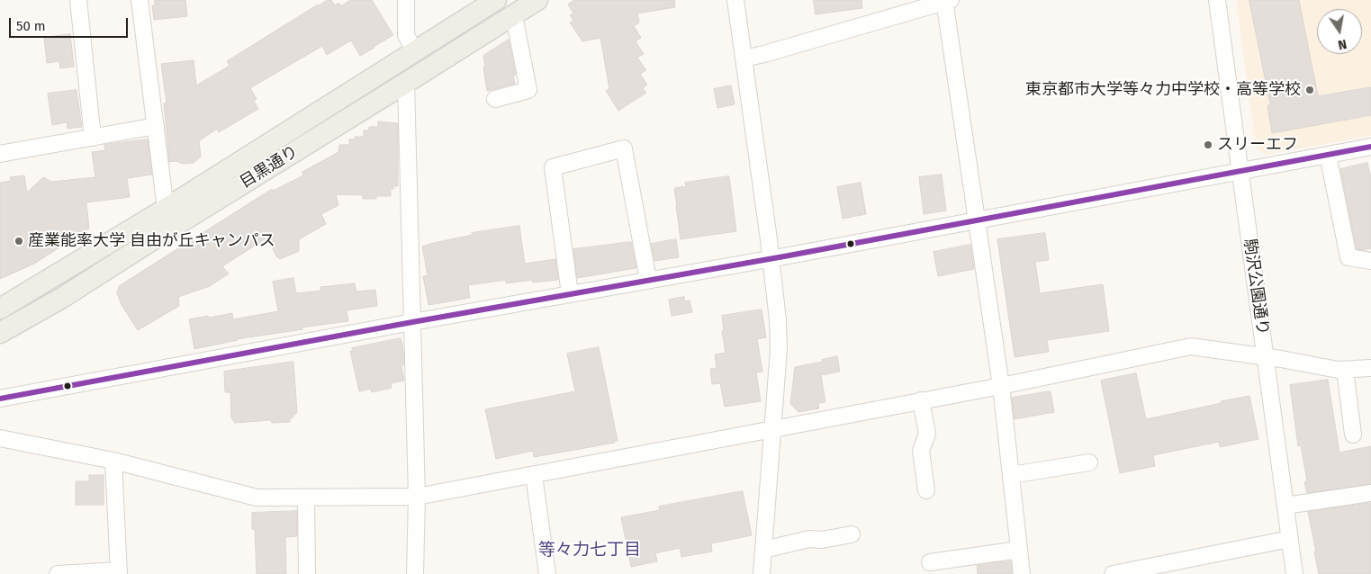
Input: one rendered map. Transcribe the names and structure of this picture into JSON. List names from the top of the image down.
{
  "streets": {
    "main road": ["目黒通り"],
    "street": ["駒沢公園通り"]
  },
  "districts": ["等々力七丁目"],
  "places": ["東京都市大学等々力中学校・高等学校", "スリーエフ", "産業能率大学 自由が丘キャンパス"],
  "scale_bar": "50 m",
  "north": "bottom"
}
